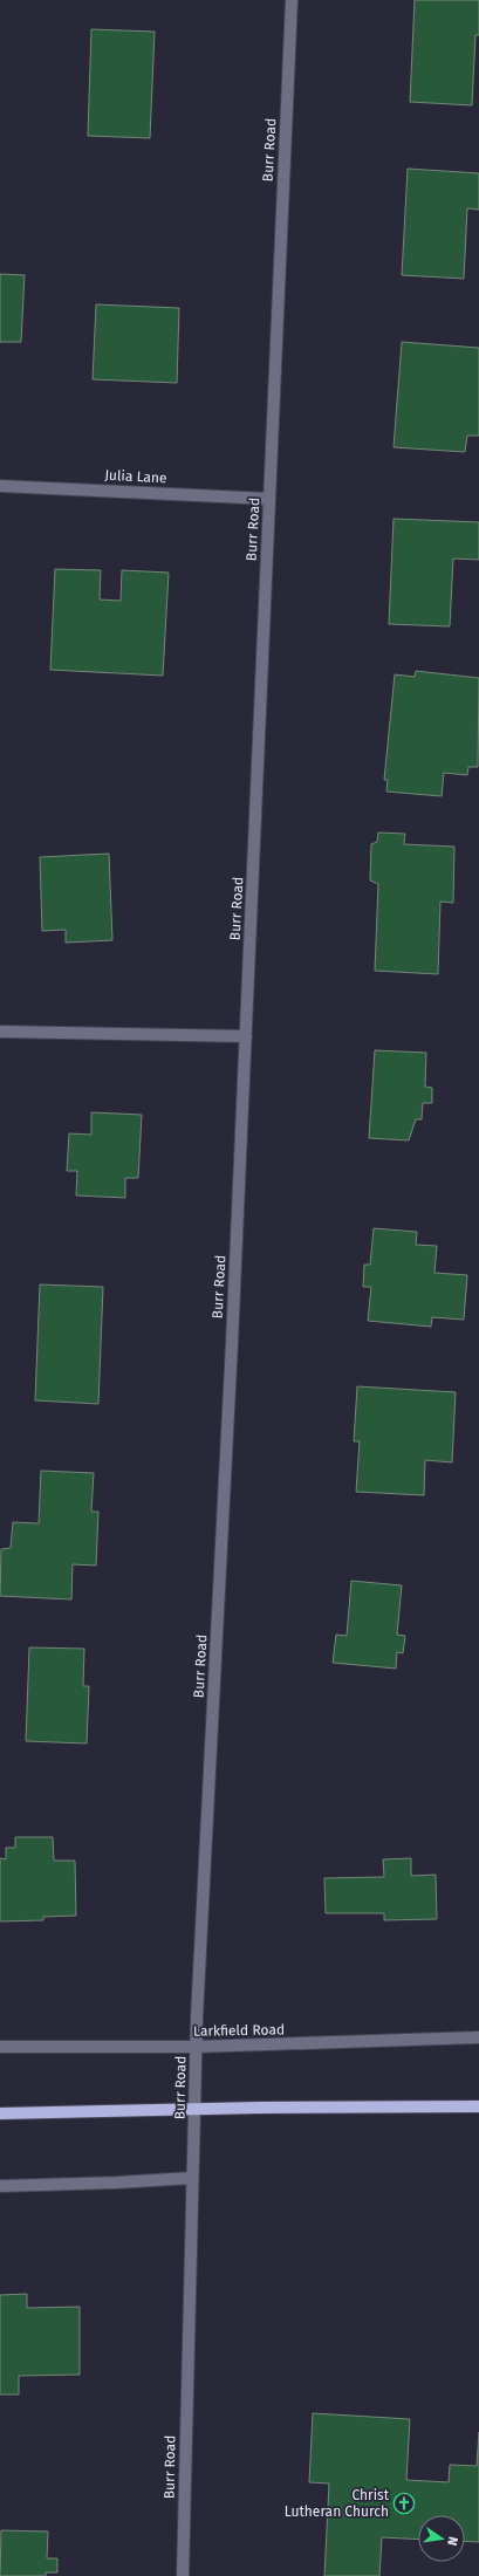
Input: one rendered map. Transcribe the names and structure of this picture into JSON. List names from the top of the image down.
{
  "streets": {
    "street": ["Burr Road", "Julia Lane", "Larkfield Road"]
  },
  "crossings": [
    ["Burr Road", "Julia Lane"],
    ["Burr Road", "Larkfield Road"]
  ],
  "places": {
    "church": ["Christ Lutheran Church"]
  },
  "north": "right"
}
